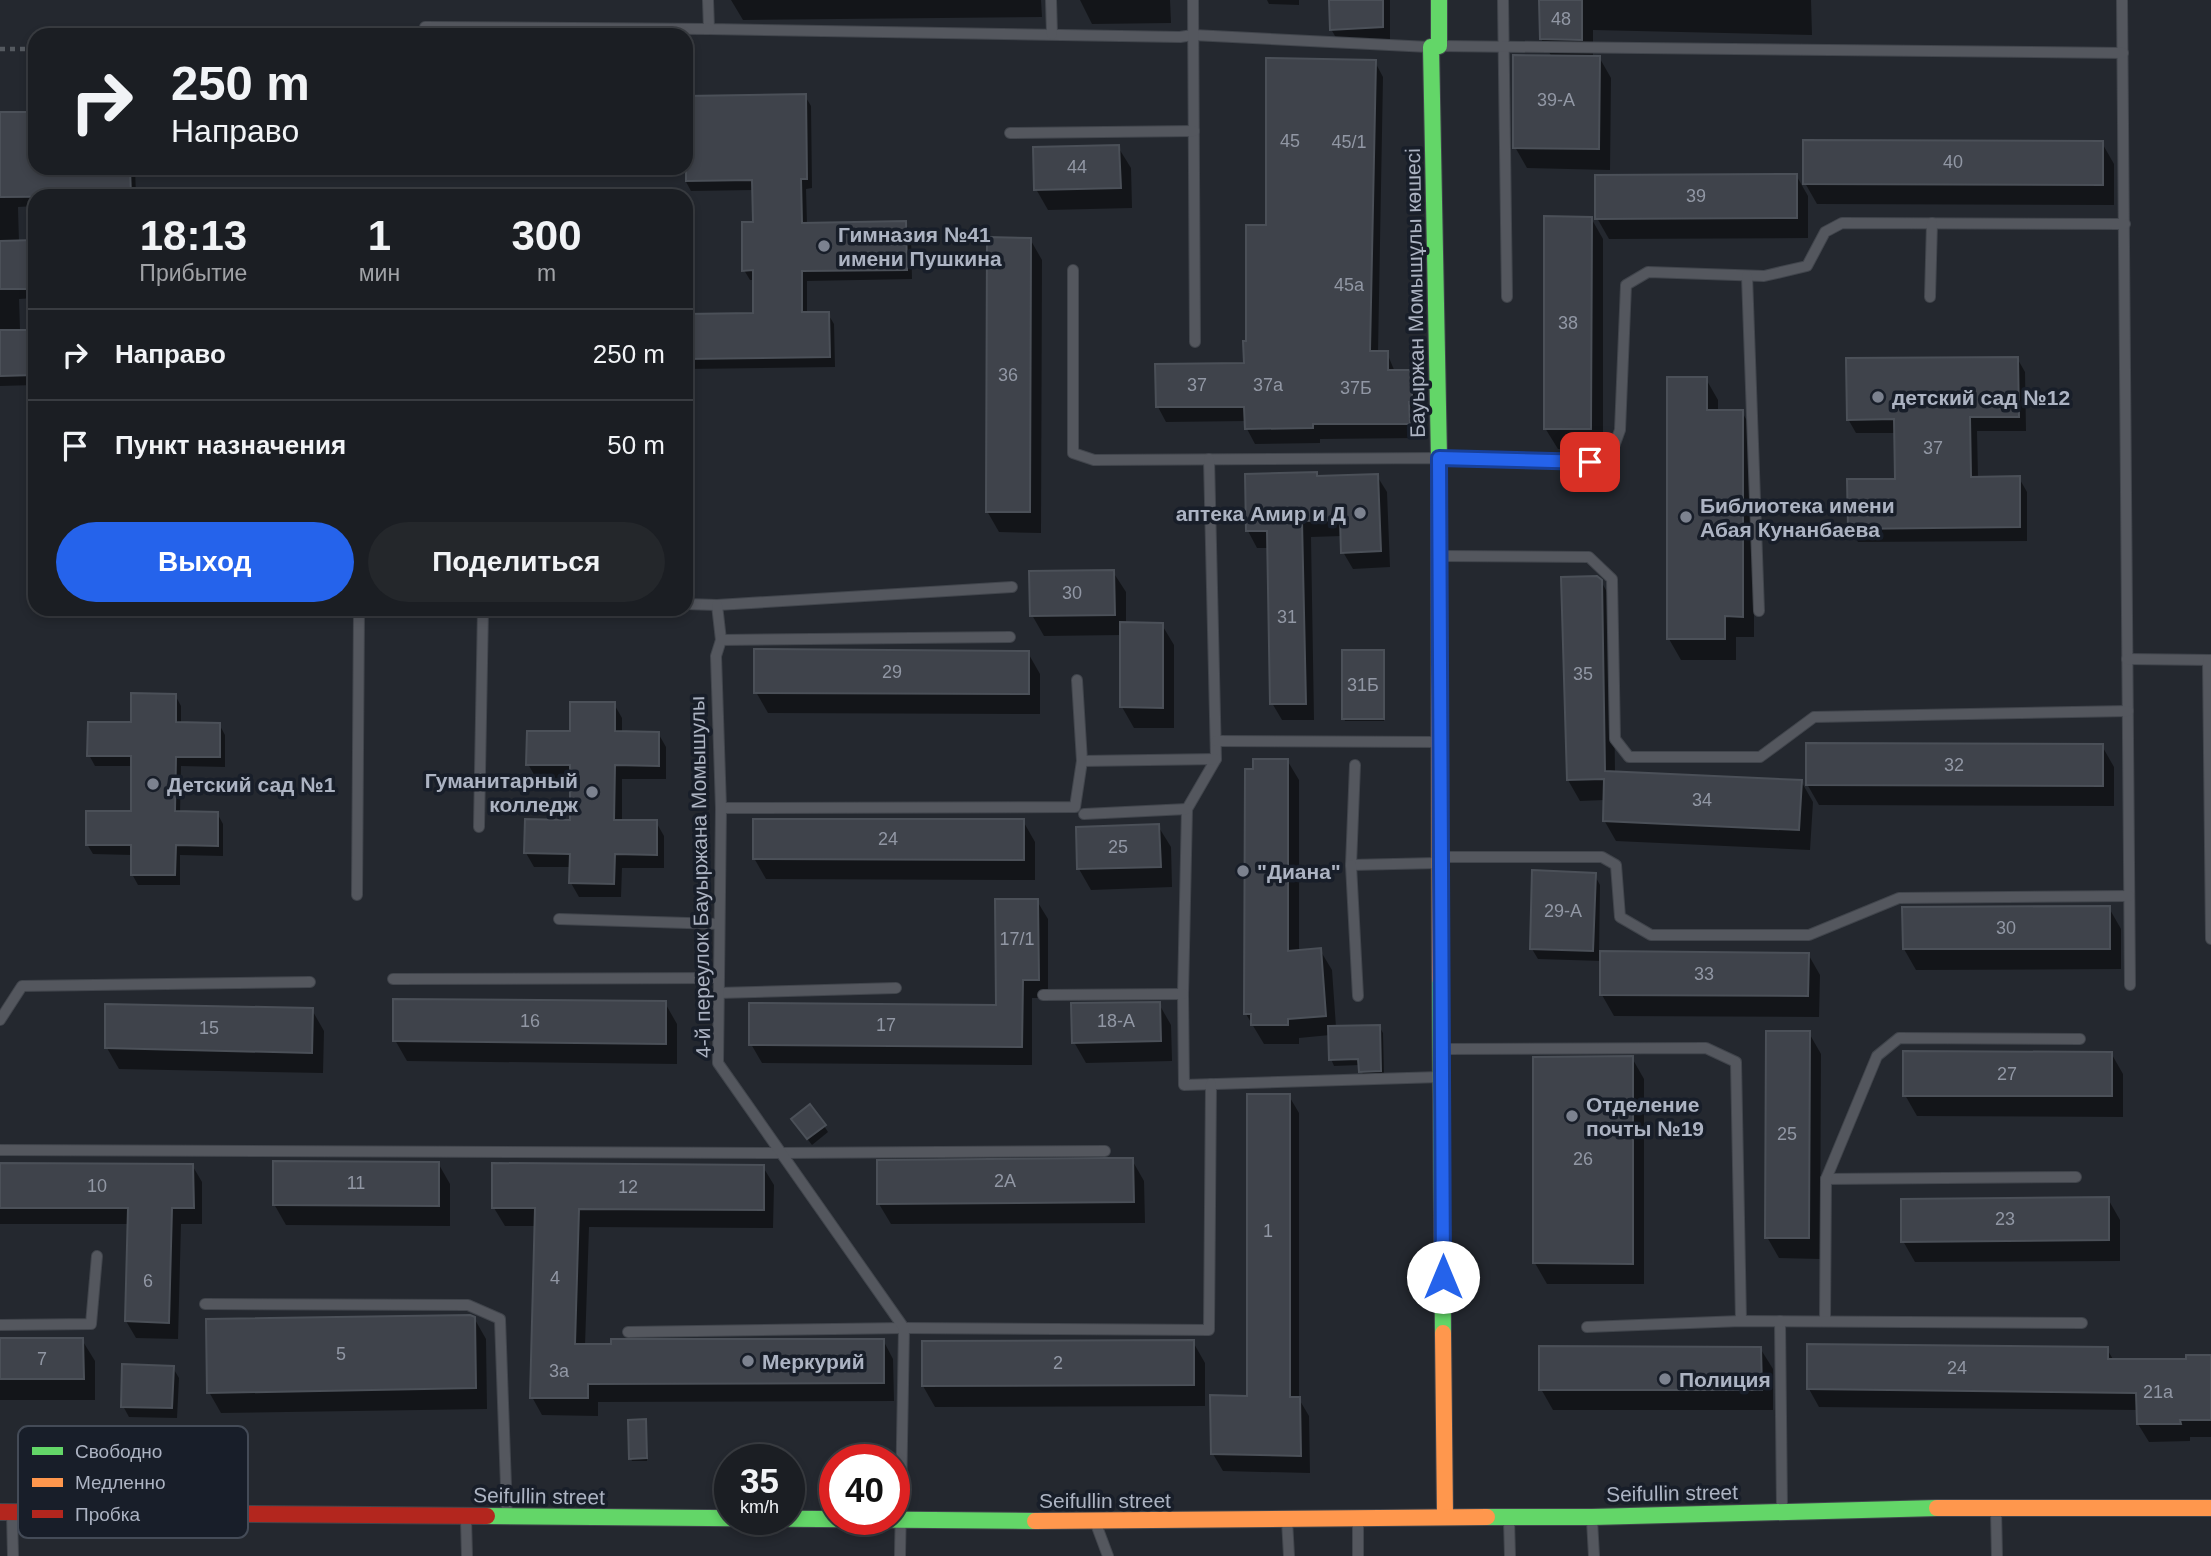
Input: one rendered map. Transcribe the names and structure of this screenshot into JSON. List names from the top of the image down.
{
  "streets": {
    "street": ["Бауыржан Момышұлы көшесі", "Seifullin street"],
    "lane": ["4-й переулок Бауыржана Момышулы"]
  },
  "crossings": [
    ["Бауыржан Момышұлы көшесі", "Seifullin street"]
  ],
  "places": [
    "Гимназия №41 имени Пушкина",
    "детский сад №12",
    "аптека Амир и Д",
    "Библиотека имени Абая Кунанбаева",
    "Детский сад №1",
    "Гуманитарный колледж",
    "\"Диана\"",
    "Отделение почты №19",
    "Меркурий",
    "Полиция"
  ],
  "house_numbers": [
    "48",
    "39-А",
    "45",
    "45/1",
    "40",
    "44",
    "39",
    "45а",
    "38",
    "36",
    "37",
    "37а",
    "37Б",
    "37",
    "30",
    "31",
    "29",
    "35",
    "31Б",
    "32",
    "34",
    "24",
    "25",
    "29-А",
    "30",
    "17/1",
    "33",
    "16",
    "18-А",
    "17",
    "15",
    "27",
    "25",
    "26",
    "2А",
    "11",
    "10",
    "12",
    "23",
    "1",
    "4",
    "6",
    "5",
    "7",
    "2",
    "24",
    "3а",
    "21а"
  ],
  "legend": ["Свободно", "Медленно", "Пробка"],
  "page": {
    "turn": ["250 m", "Направо"],
    "eta": [
      "18:13",
      "Прибытие",
      "1",
      "мин",
      "300",
      "m"
    ],
    "list": [
      {
        "name": "Направо",
        "value": "250 m"
      },
      {
        "name": "Пункт назначения",
        "value": "50 m"
      }
    ],
    "buttons": ["Выход", "Поделиться"],
    "speed": "35 km/h",
    "limit": "40"
  }
}
